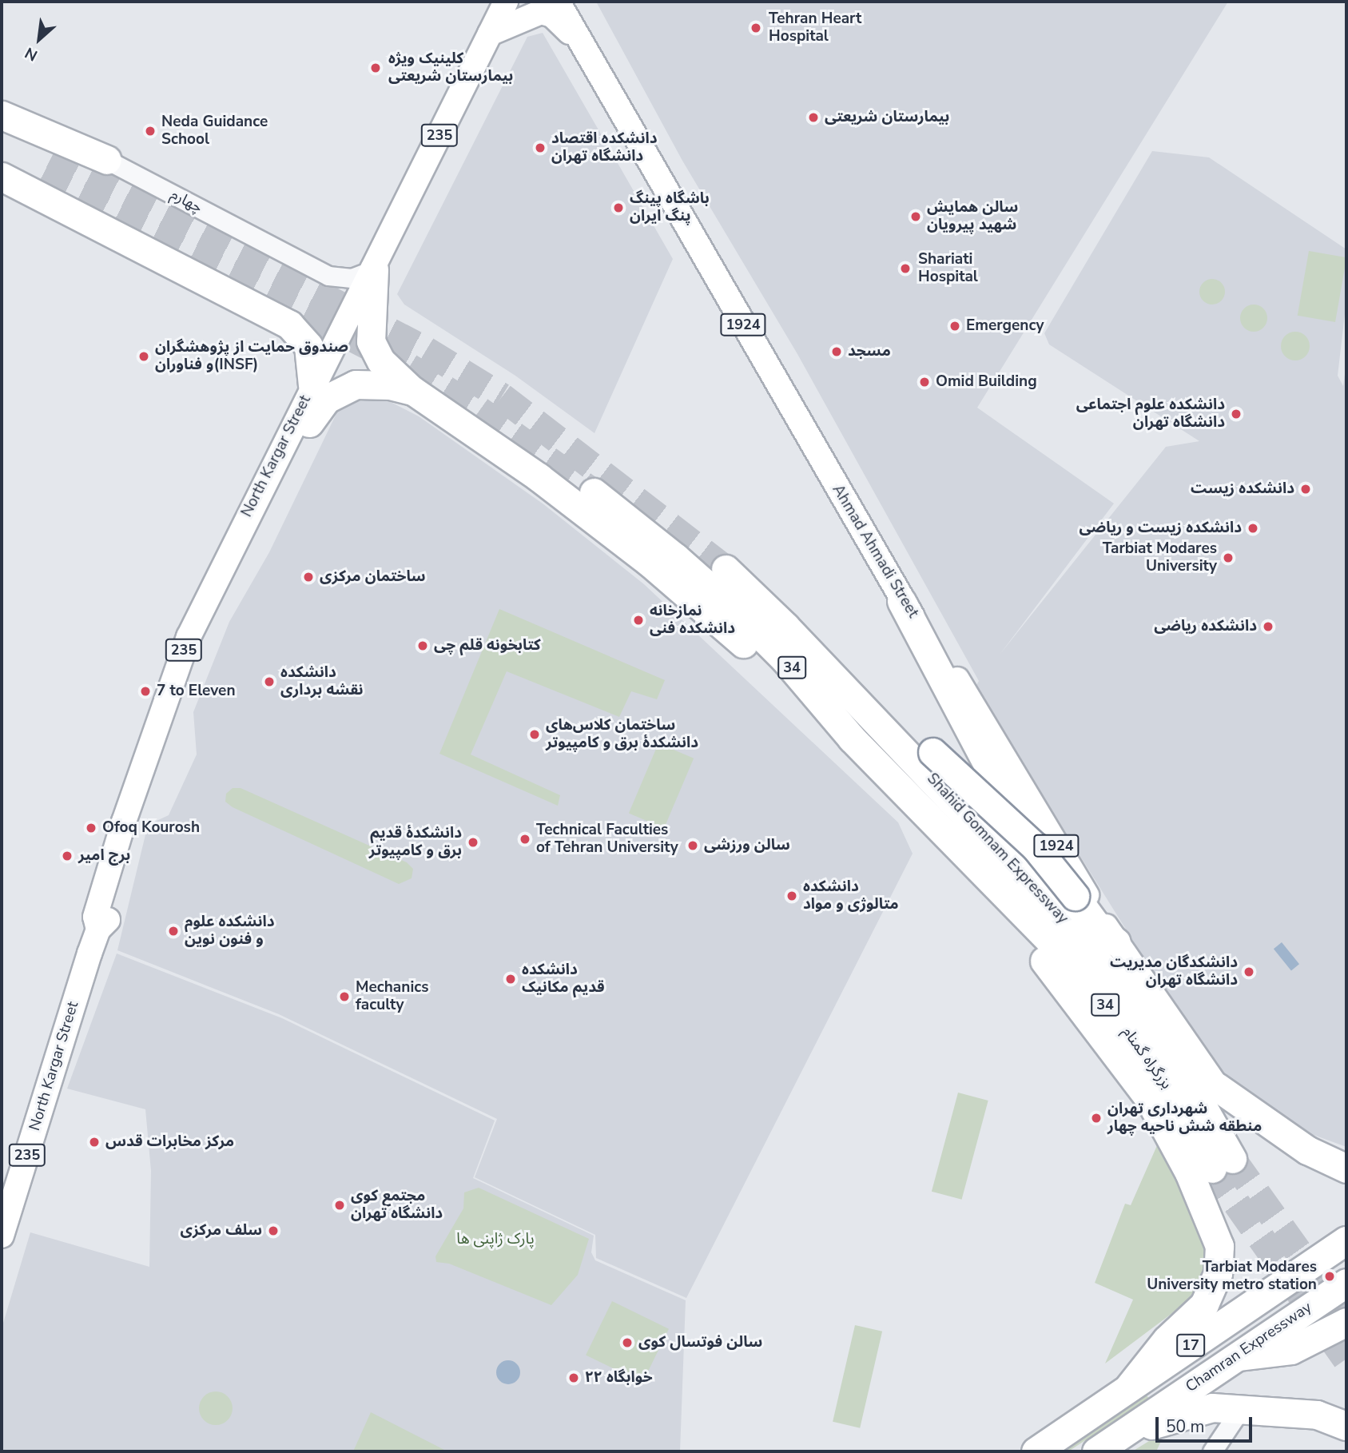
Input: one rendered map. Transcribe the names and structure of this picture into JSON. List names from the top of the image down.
{
  "streets": {
    "highway": [
      "34",
      "Shahid Gomnam Expressway",
      "17",
      "Chamran Expressway"
    ],
    "main road": [
      "235",
      "1924",
      "North Kargar Street",
      "Ahmad Ahmadi Street"
    ],
    "street": ["چهارم"]
  },
  "crossings": [
    ["چهارم", "North Kargar Street"]
  ],
  "parks": ["پارک ژاپنی ها"],
  "places": [
    "Tehran Heart Hospital",
    "کلینیک ویژه بیمارستان شریعتی",
    "بیمارستان شریعتی",
    "Neda Guidance School",
    "دانشکده اقتصاد دانشگاه تهران",
    "باشگاه پینگ پنگ ایران",
    "سالن همایش شهید پیرویان",
    "Shariati Hospital",
    "Emergency",
    "مسجد",
    "صندوق حمایت از پژوهشگران و فناوران(INSF)",
    "Omid Building",
    "دانشکده علوم اجتماعی دانشگاه تهران",
    "دانشکده زیست",
    "دانشکده زیست و ریاضی",
    "Tarbiat Modares University",
    "ساختمان مرکزی",
    "نمازخانه دانشکده فنی",
    "دانشکده ریاضی",
    "کتابخونه قلم چی",
    "دانشکده نقشه برداری",
    "7 to Eleven",
    "ساختمان کلاس‌های دانشکدهٔ برق و کامپیوتر",
    "Ofoq Kourosh",
    "Technical Faculties of Tehran University",
    "دانشکدهٔ قدیم برق و کامپیوتر",
    "سالن ورزشی",
    "برج امیر",
    "دانشکده متالوژی و مواد",
    "دانشکده علوم و فنون نوین",
    "دانشکدگان مدیریت دانشگاه تهران",
    "دانشکده قدیم مکانیک",
    "Mechanics faculty",
    "شهرداری تهران منطقه شش ناحیه چهار",
    "مرکز مخابرات قدس",
    "مجتمع کوی دانشگاه تهران",
    "سلف مرکزی",
    "Tarbiat Modares University metro station",
    "سالن فوتسال کوی",
    "خوابگاه ۲۲"
  ],
  "scale_bar": "50 m",
  "north": "bottom left"
}
